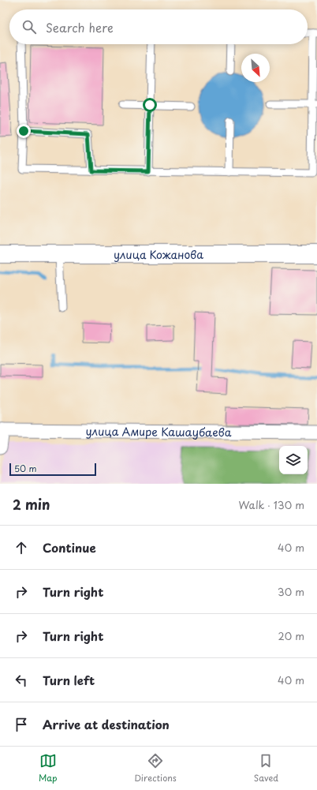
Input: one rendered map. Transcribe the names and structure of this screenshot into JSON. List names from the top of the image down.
{
  "streets": {
    "main road": ["улица Кожанова"],
    "street": ["улица Амире Кашаубаева"]
  },
  "scale_bar": "50 m",
  "north": "bottom right",
  "page": {
    "search": "Search here",
    "scale": "50 m",
    "heading": ["2 min", "Walk · 130 m"],
    "list": [
      ["Continue", "40 m"],
      ["Turn right", "30 m"],
      ["Turn right", "20 m"],
      ["Turn left", "40 m"],
      "Arrive at destination"
    ],
    "nav": ["Map", "Directions", "Saved"]
  }
}
